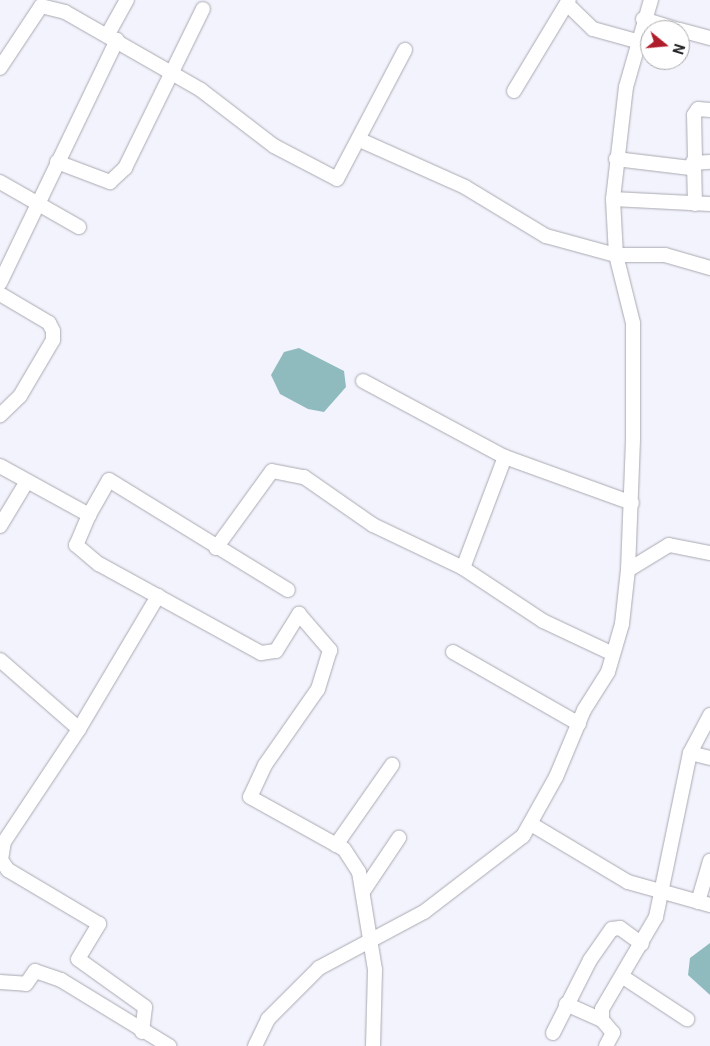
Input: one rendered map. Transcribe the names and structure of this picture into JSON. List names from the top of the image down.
{
  "north": "right"
}
